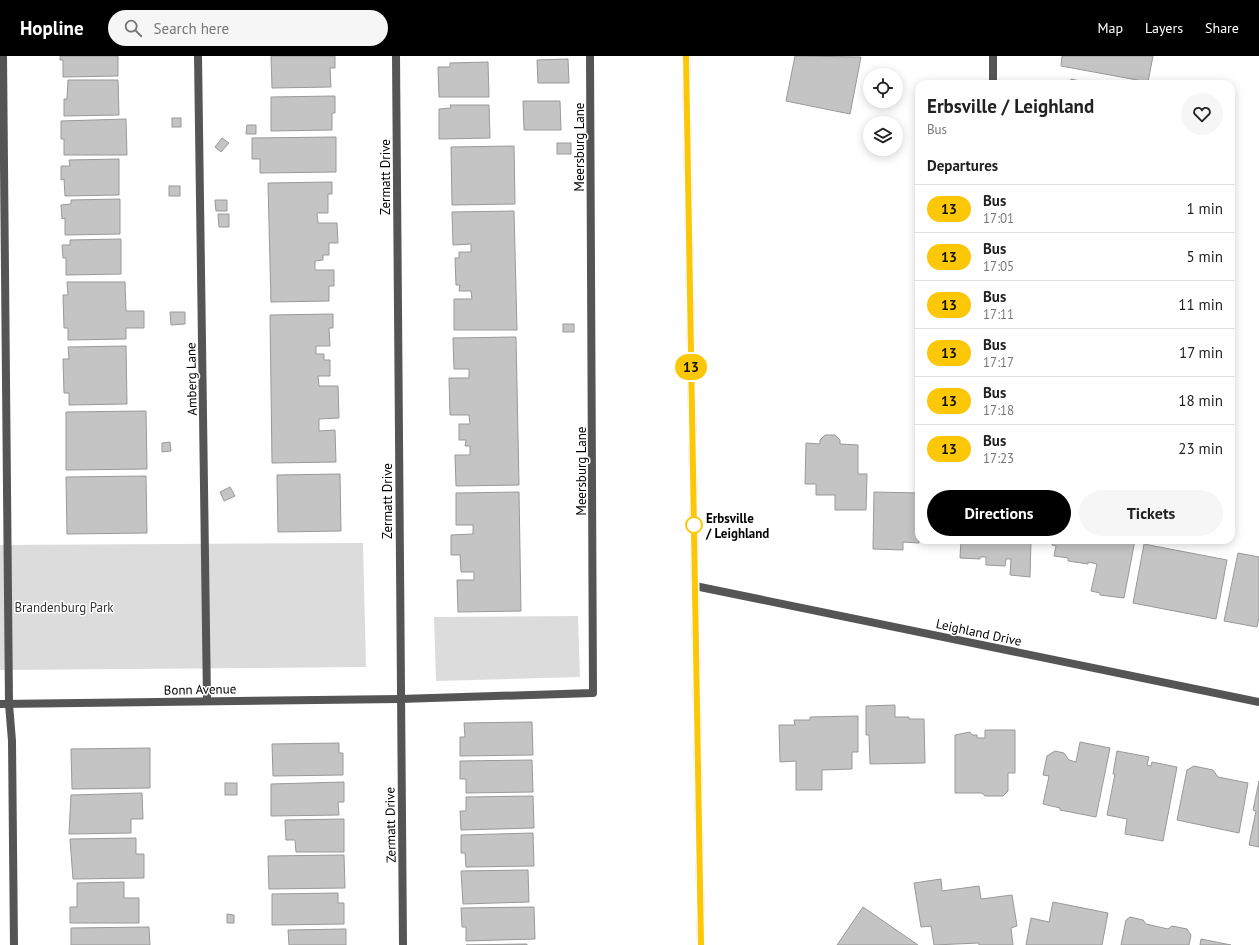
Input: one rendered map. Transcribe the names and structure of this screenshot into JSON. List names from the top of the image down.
{
  "streets": {
    "street": [
      "Meersburg Lane",
      "Zermatt Drive",
      "Amberg Lane",
      "Leighland Drive",
      "Bonn Avenue"
    ]
  },
  "crossings": [
    ["Meersburg Lane", "Zermatt Drive"],
    ["Meersburg Lane", "Bonn Avenue"],
    ["Zermatt Drive", "Bonn Avenue"],
    ["Amberg Lane", "Bonn Avenue"]
  ],
  "parks": ["Brandenburg Park"],
  "places": ["Erbsville / Leighland"],
  "lines": ["bus line 13"],
  "page": {
    "header": "Hopline",
    "search": "Search here",
    "nav": ["Map", "Layers", "Share"],
    "on_map": "13",
    "heading": [
      ["Erbsville / Leighland", "Bus"],
      "Departures"
    ],
    "list": [
      {
        "mark": "13",
        "name": "Bus",
        "note": "17:01",
        "value": "1 min"
      },
      {
        "mark": "13",
        "name": "Bus",
        "note": "17:05",
        "value": "5 min"
      },
      {
        "mark": "13",
        "name": "Bus",
        "note": "17:11",
        "value": "11 min"
      },
      {
        "mark": "13",
        "name": "Bus",
        "note": "17:17",
        "value": "17 min"
      },
      {
        "mark": "13",
        "name": "Bus",
        "note": "17:18",
        "value": "18 min"
      },
      {
        "mark": "13",
        "name": "Bus",
        "note": "17:23",
        "value": "23 min"
      }
    ],
    "buttons": ["Directions", "Tickets"]
  }
}
